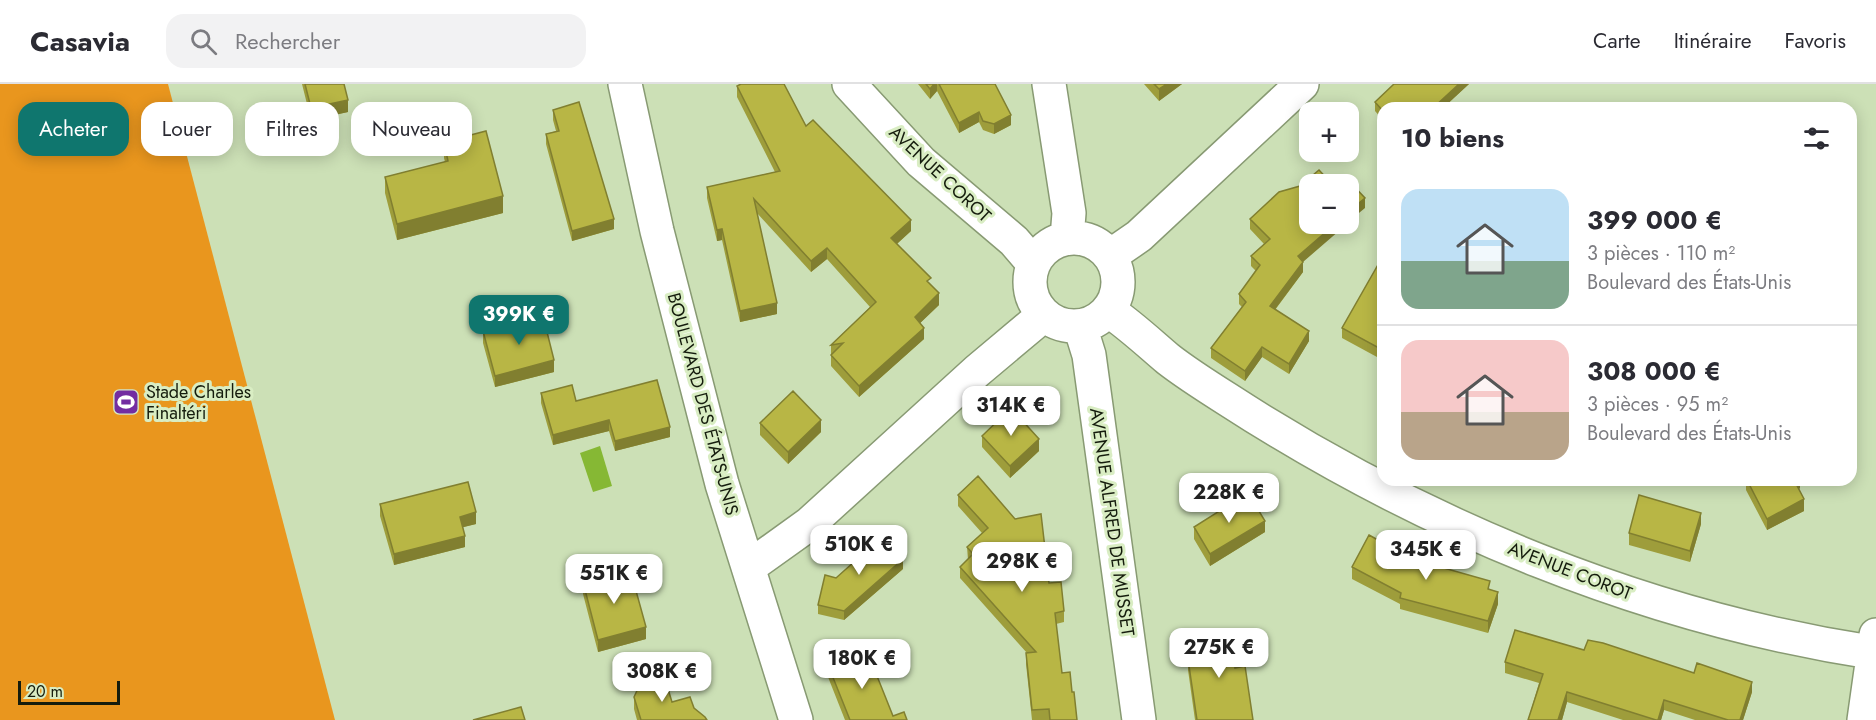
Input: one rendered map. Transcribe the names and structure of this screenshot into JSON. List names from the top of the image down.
{
  "streets": {
    "street": ["AVENUE COROT", "BOULEVARD DES ÉTATS-UNIS", "AVENUE ALFRED DE MUSSET"]
  },
  "crossings": [
    ["AVENUE COROT", "AVENUE ALFRED DE MUSSET"]
  ],
  "places": {
    "sports": ["Stade Charles Finaltéri"]
  },
  "scale_bar": "20 m",
  "page": {
    "header": "Casavia",
    "search": "Rechercher",
    "nav": ["Carte", "Itinéraire", "Favoris"],
    "map_buttons": ["+", "−"],
    "chip": [
      "Acheter",
      "Louer",
      "Filtres",
      "Nouveau"
    ],
    "heading": "10 biens",
    "list": [
      {
        "name": "399 000 €",
        "note": "3 pièces · 110 m² · Boulevard des États-Unis"
      },
      {
        "name": "308 000 €",
        "note": "3 pièces · 95 m² · Boulevard des États-Unis"
      }
    ],
    "price": [
      "399K €",
      "314K €",
      "228K €",
      "510K €",
      "345K €",
      "298K €",
      "551K €",
      "275K €",
      "180K €",
      "308K €"
    ],
    "scale": "20 m"
  }
}
